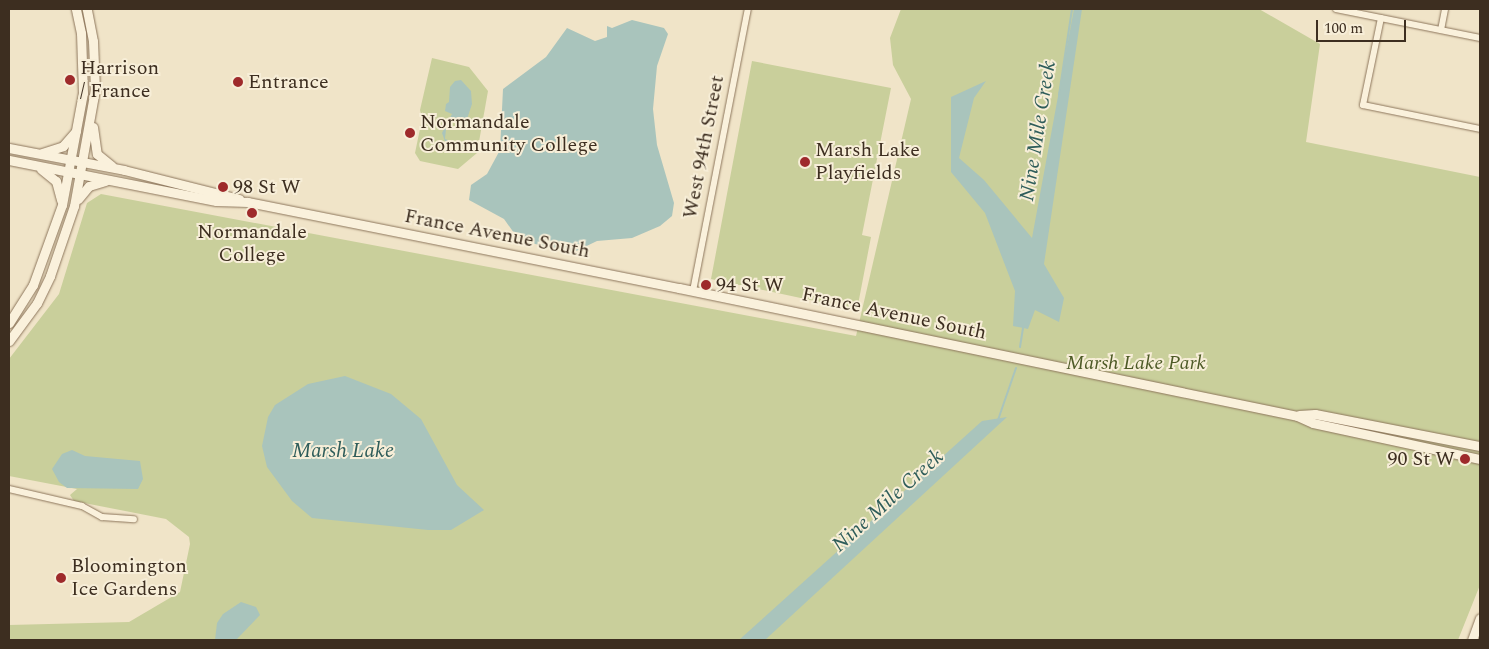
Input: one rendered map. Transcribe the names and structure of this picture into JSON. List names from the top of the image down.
{
  "streets": {
    "main road": ["France Avenue South"],
    "street": ["West 94th Street"]
  },
  "crossings": [
    ["West 94th Street", "France Avenue South"]
  ],
  "water": ["Nine Mile Creek", "Marsh Lake"],
  "parks": ["Marsh Lake Park"],
  "places": [
    "Harrison / France",
    "Entrance",
    "Normandale Community College",
    "Marsh Lake Playfields",
    "98 St W",
    "Normandale College",
    "94 St W",
    "90 St W",
    "Bloomington Ice Gardens"
  ],
  "scale_bar": "100 m"
}
